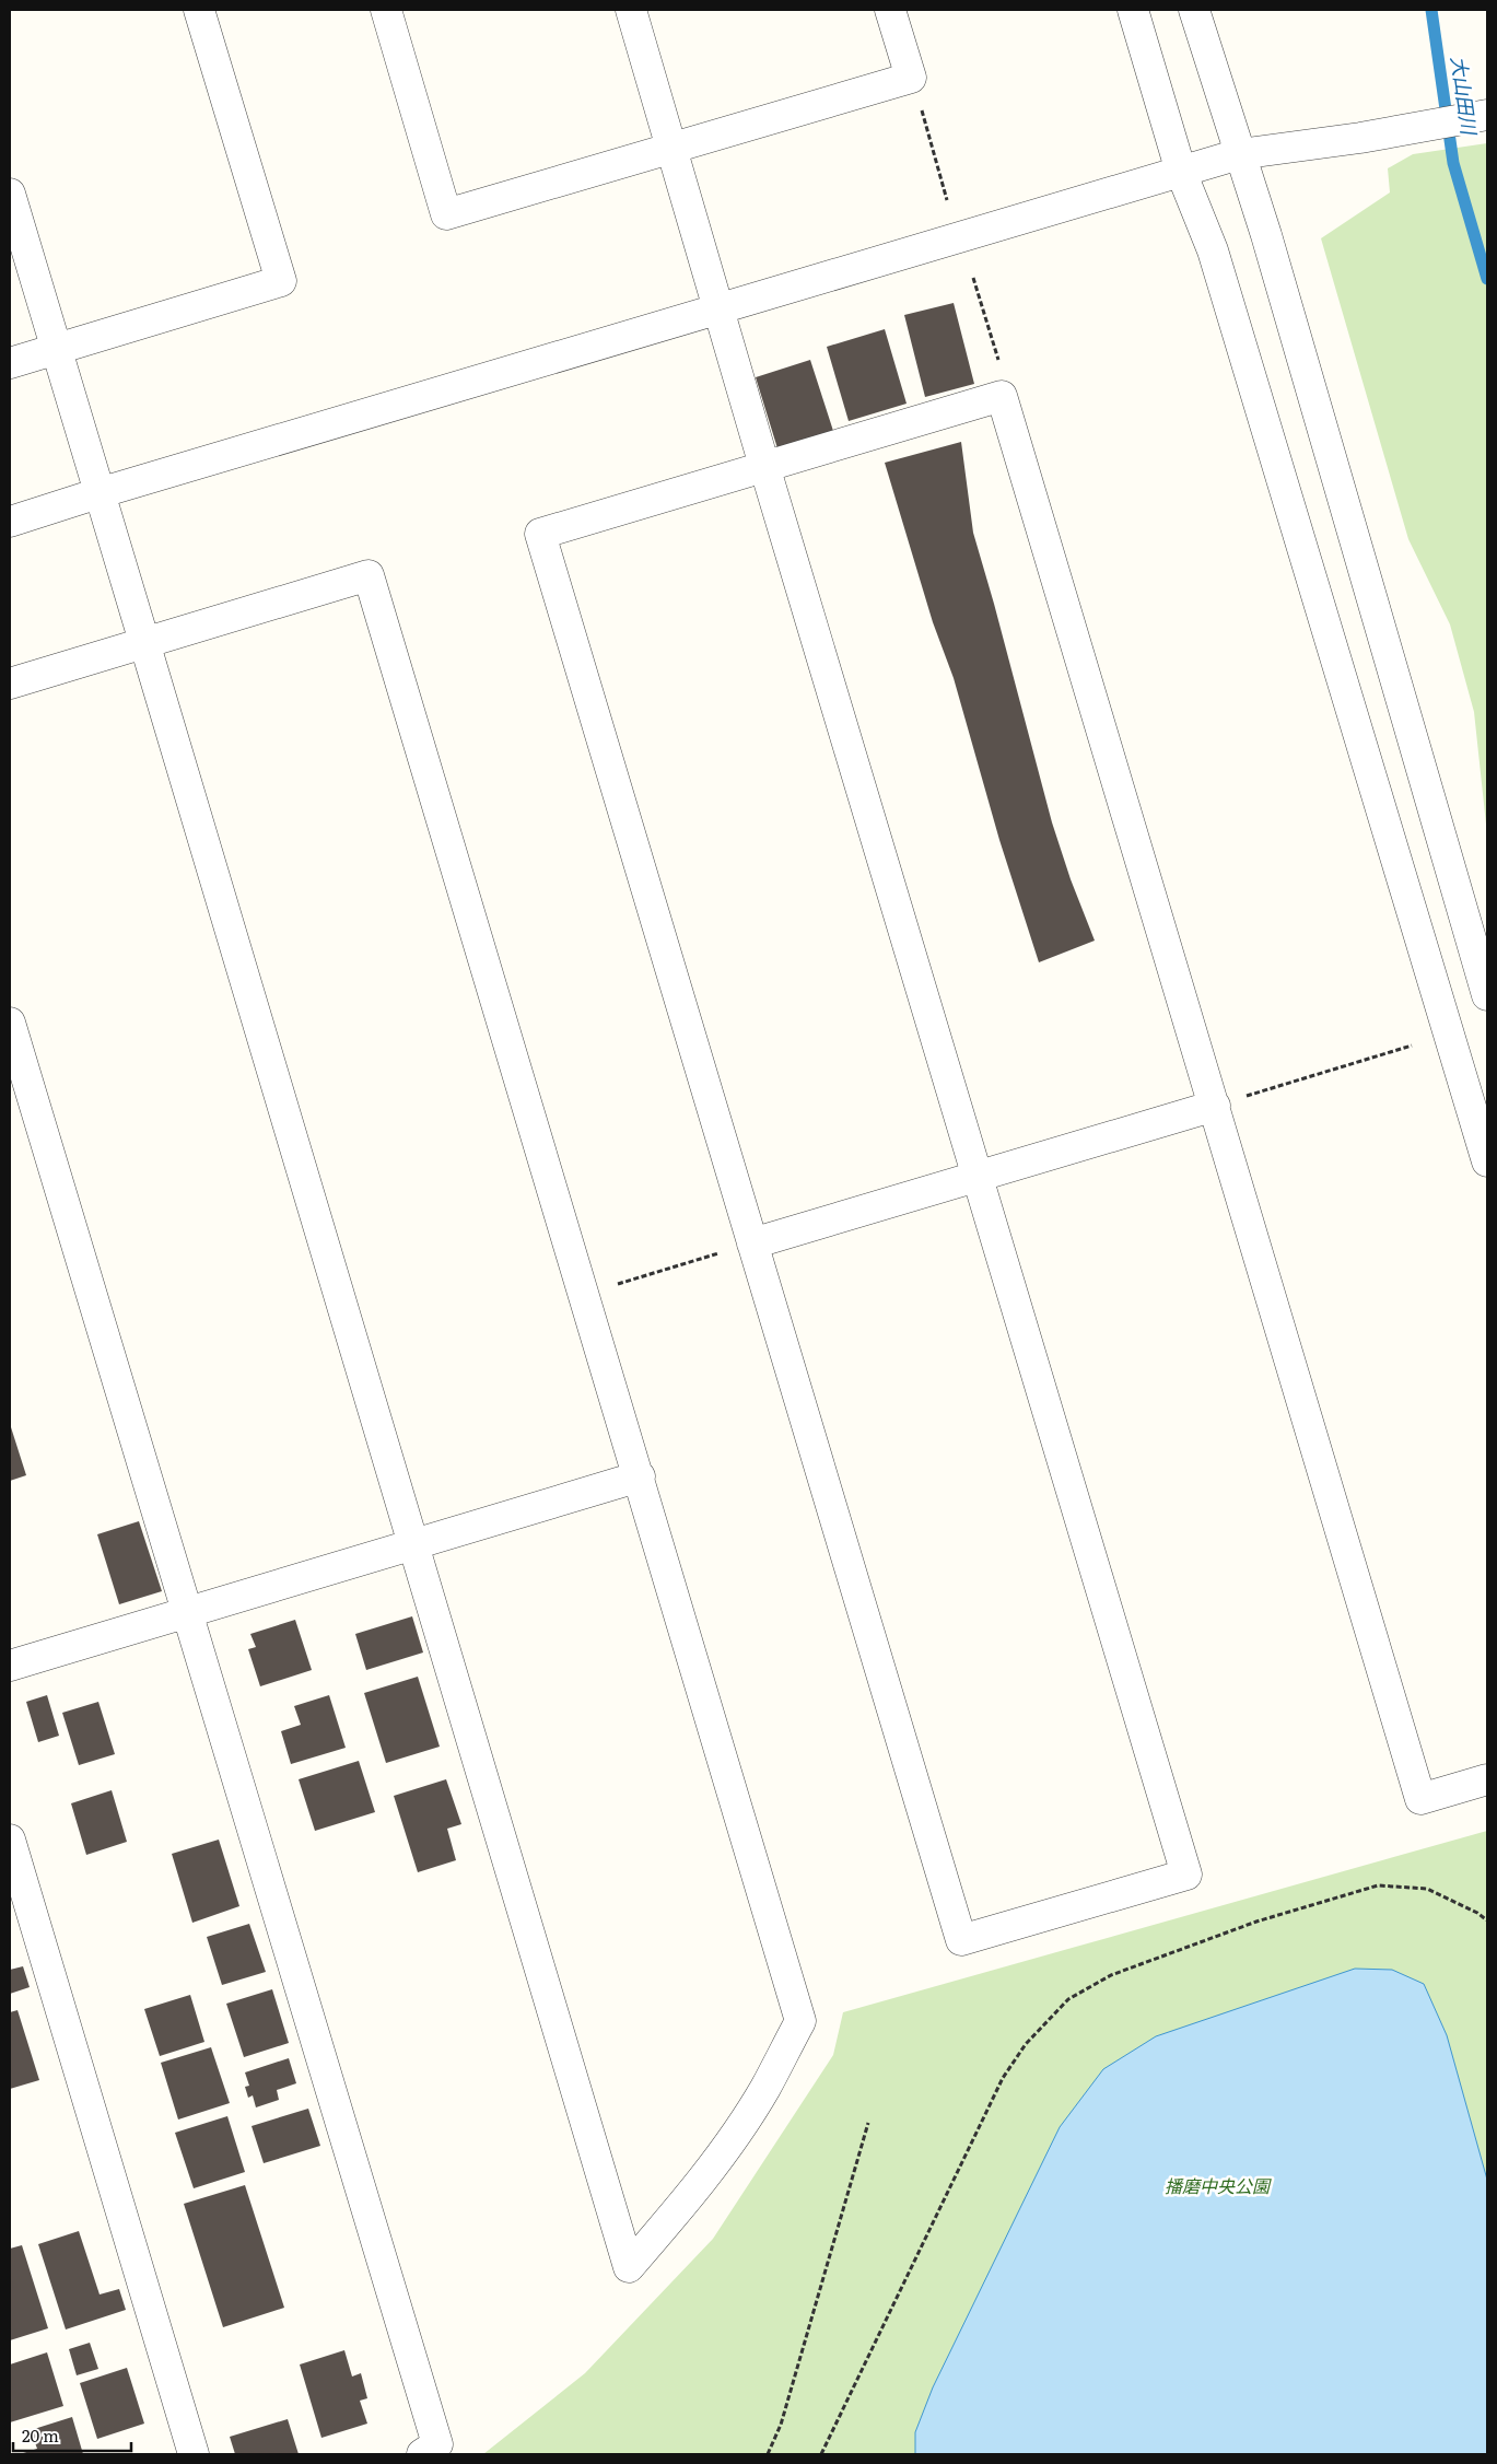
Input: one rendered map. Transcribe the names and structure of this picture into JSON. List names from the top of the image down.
{
  "water": ["大山田川"],
  "parks": ["播磨中央公園"],
  "scale_bar": "20 m"
}
